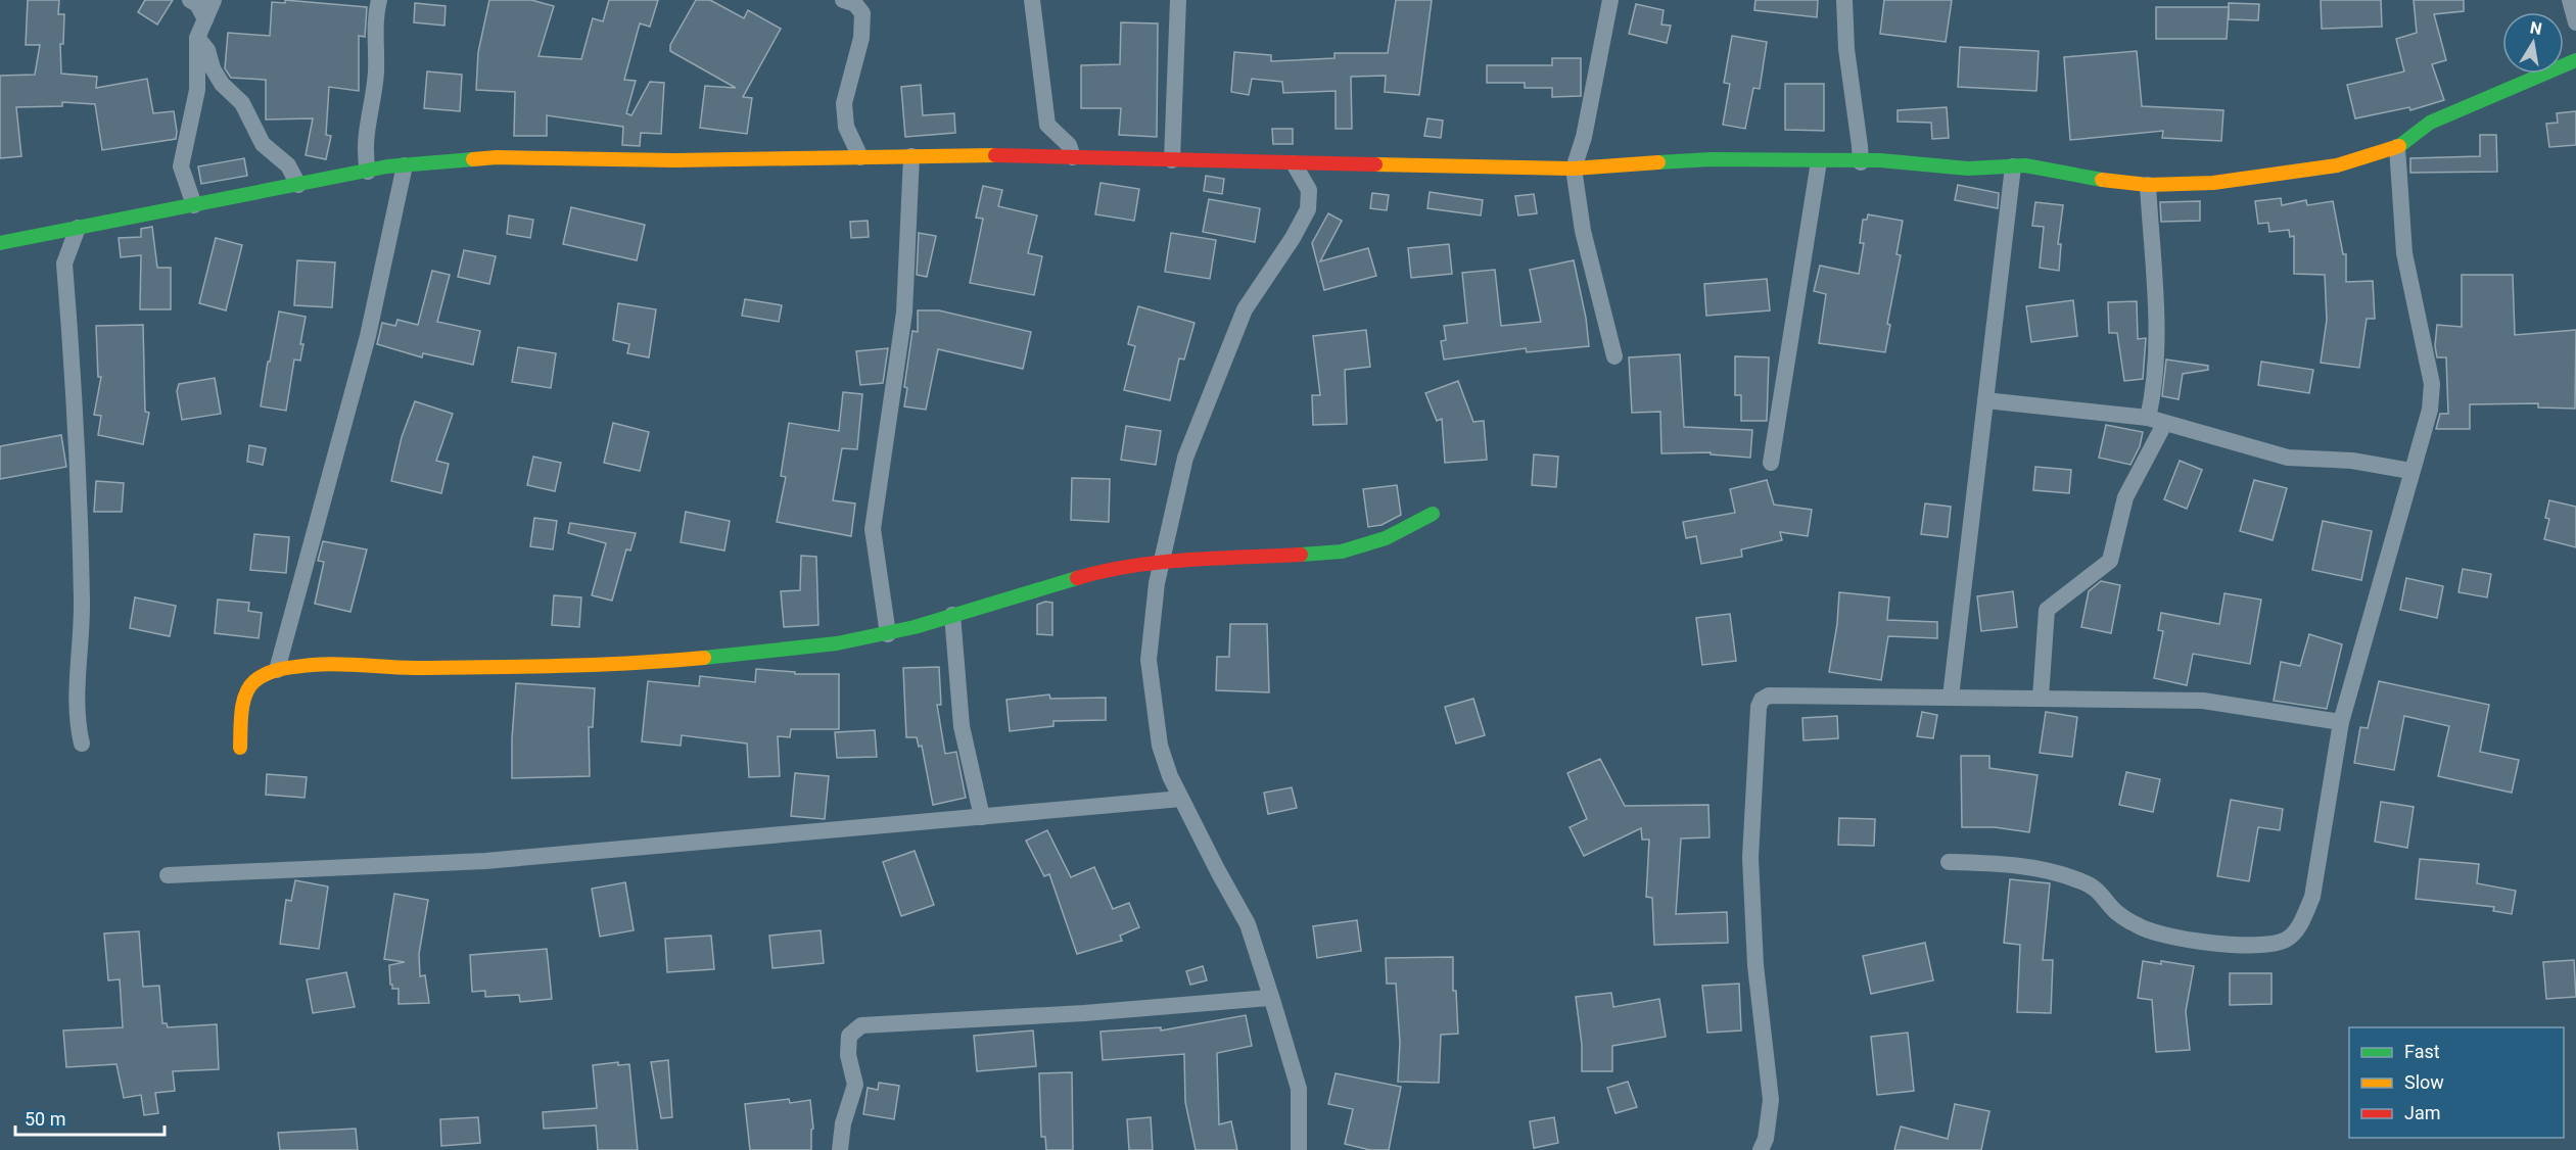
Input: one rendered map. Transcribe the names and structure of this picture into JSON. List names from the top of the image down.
{
  "legend": ["Fast", "Slow", "Jam"],
  "scale_bar": "50 m",
  "north": "top"
}
